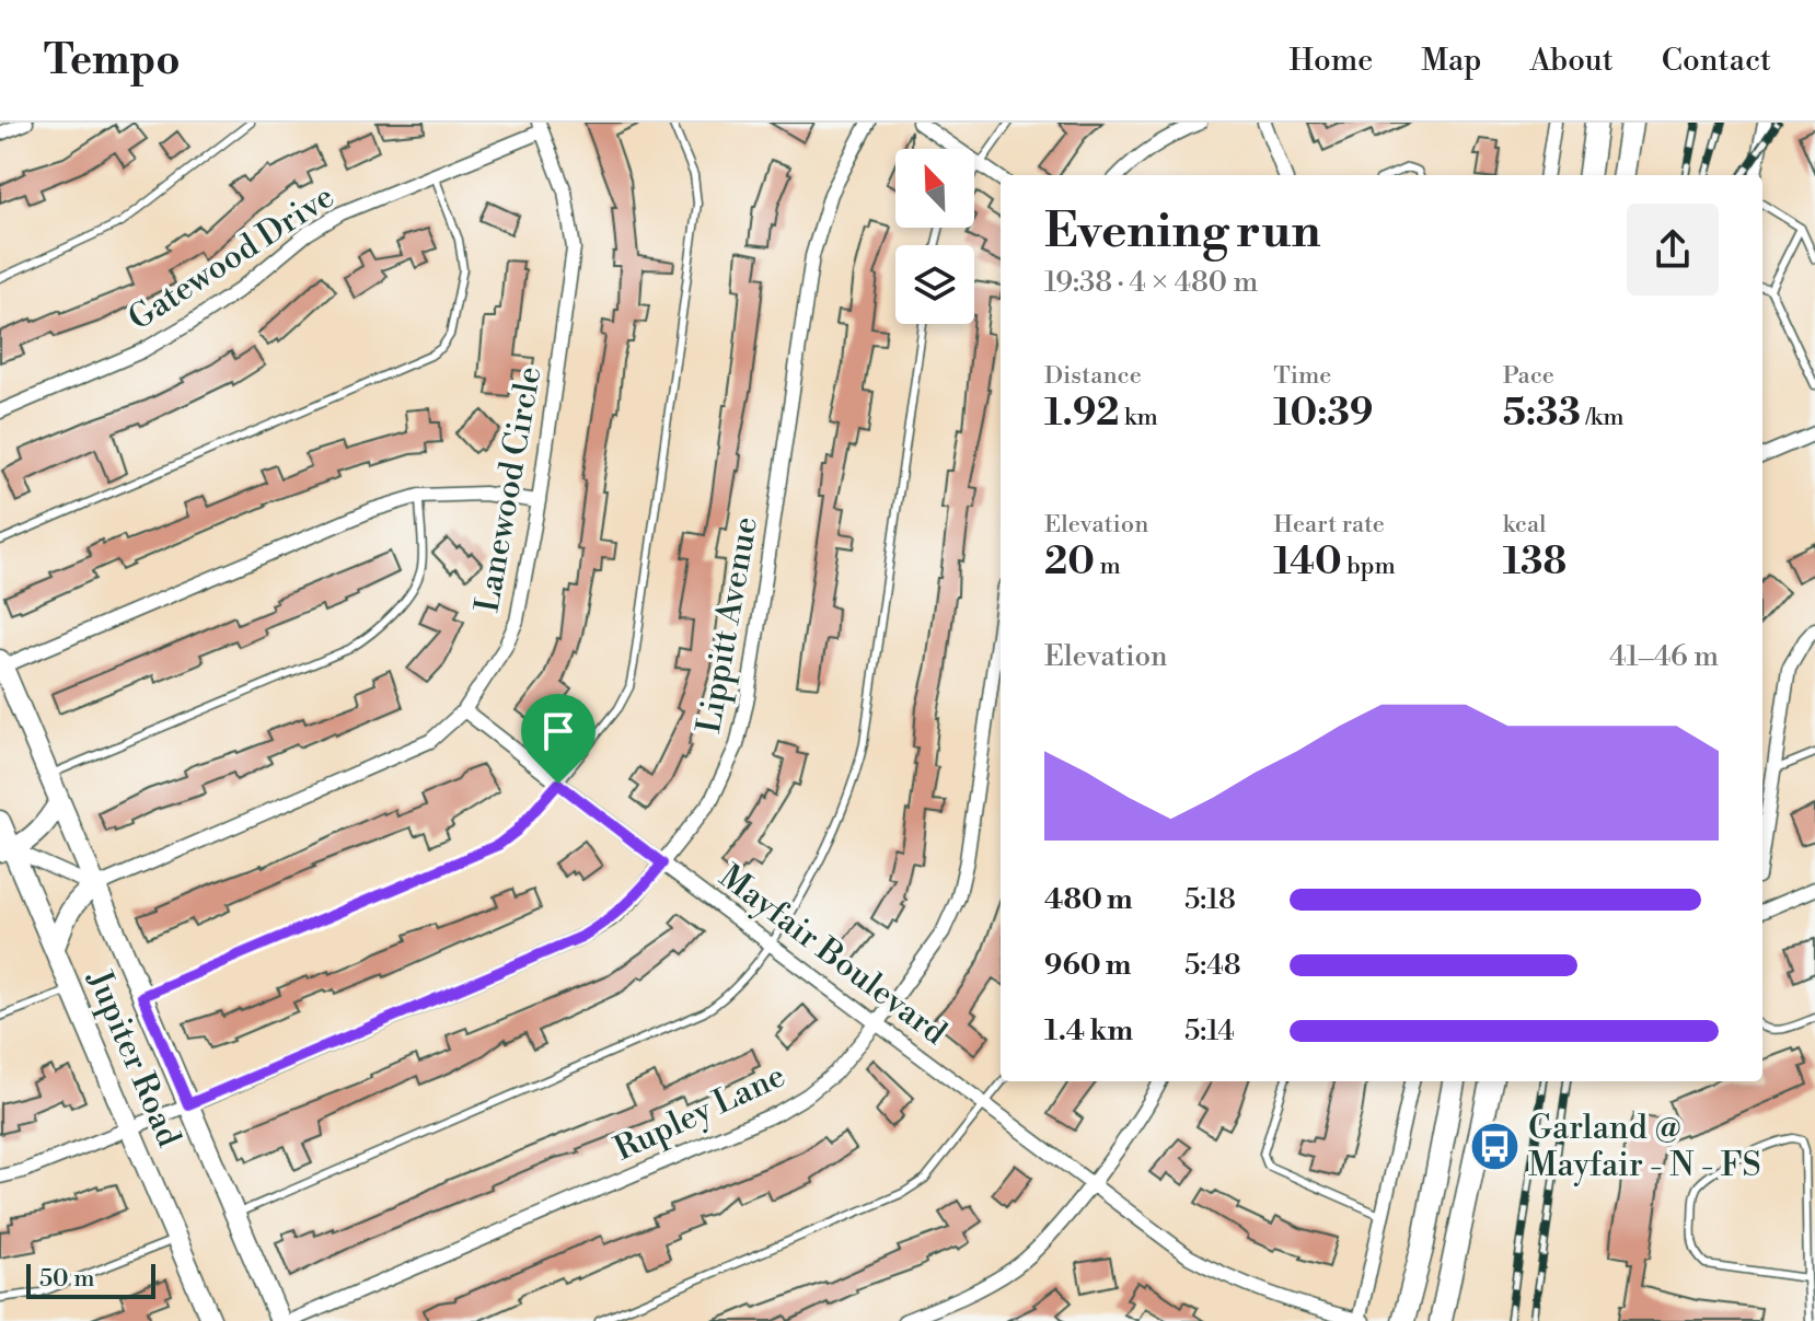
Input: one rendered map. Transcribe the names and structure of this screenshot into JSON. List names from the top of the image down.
{
  "streets": {
    "main road": ["Jupiter Road"],
    "street": [
      "Gatewood Drive",
      "Lanewood Circle",
      "Lippitt Avenue",
      "Mayfair Boulevard",
      "Rupley Lane"
    ]
  },
  "crossings": [
    ["Gatewood Drive", "Lanewood Circle"],
    ["Lanewood Circle", "Mayfair Boulevard"],
    ["Lanewood Circle", "Jupiter Road"],
    ["Lippitt Avenue", "Mayfair Boulevard"],
    ["Lippitt Avenue", "Jupiter Road"],
    ["Mayfair Boulevard", "Rupley Lane"]
  ],
  "places": {
    "bus stop": ["Garland @ Mayfair - N - FS"]
  },
  "scale_bar": "50 m",
  "north": "top left",
  "page": {
    "header": "Tempo",
    "nav": [
      "Home",
      "Map",
      "About",
      "Contact"
    ],
    "heading": ["Evening run", "19:38 · 4 × 480 m"],
    "stats": [
      ["Distance", "1.92 km"],
      ["Time", "10:39"],
      ["Pace", "5:33 /km"],
      ["Elevation", "20 m"],
      ["Heart rate", "140 bpm"],
      ["kcal", "138"]
    ],
    "chart": ["Elevation", "41–46 m"],
    "list": [
      {
        "name": "480 m",
        "note": "5:18"
      },
      {
        "name": "960 m",
        "note": "5:48"
      },
      {
        "name": "1.4 km",
        "note": "5:14"
      }
    ],
    "scale": "50 m"
  }
}
